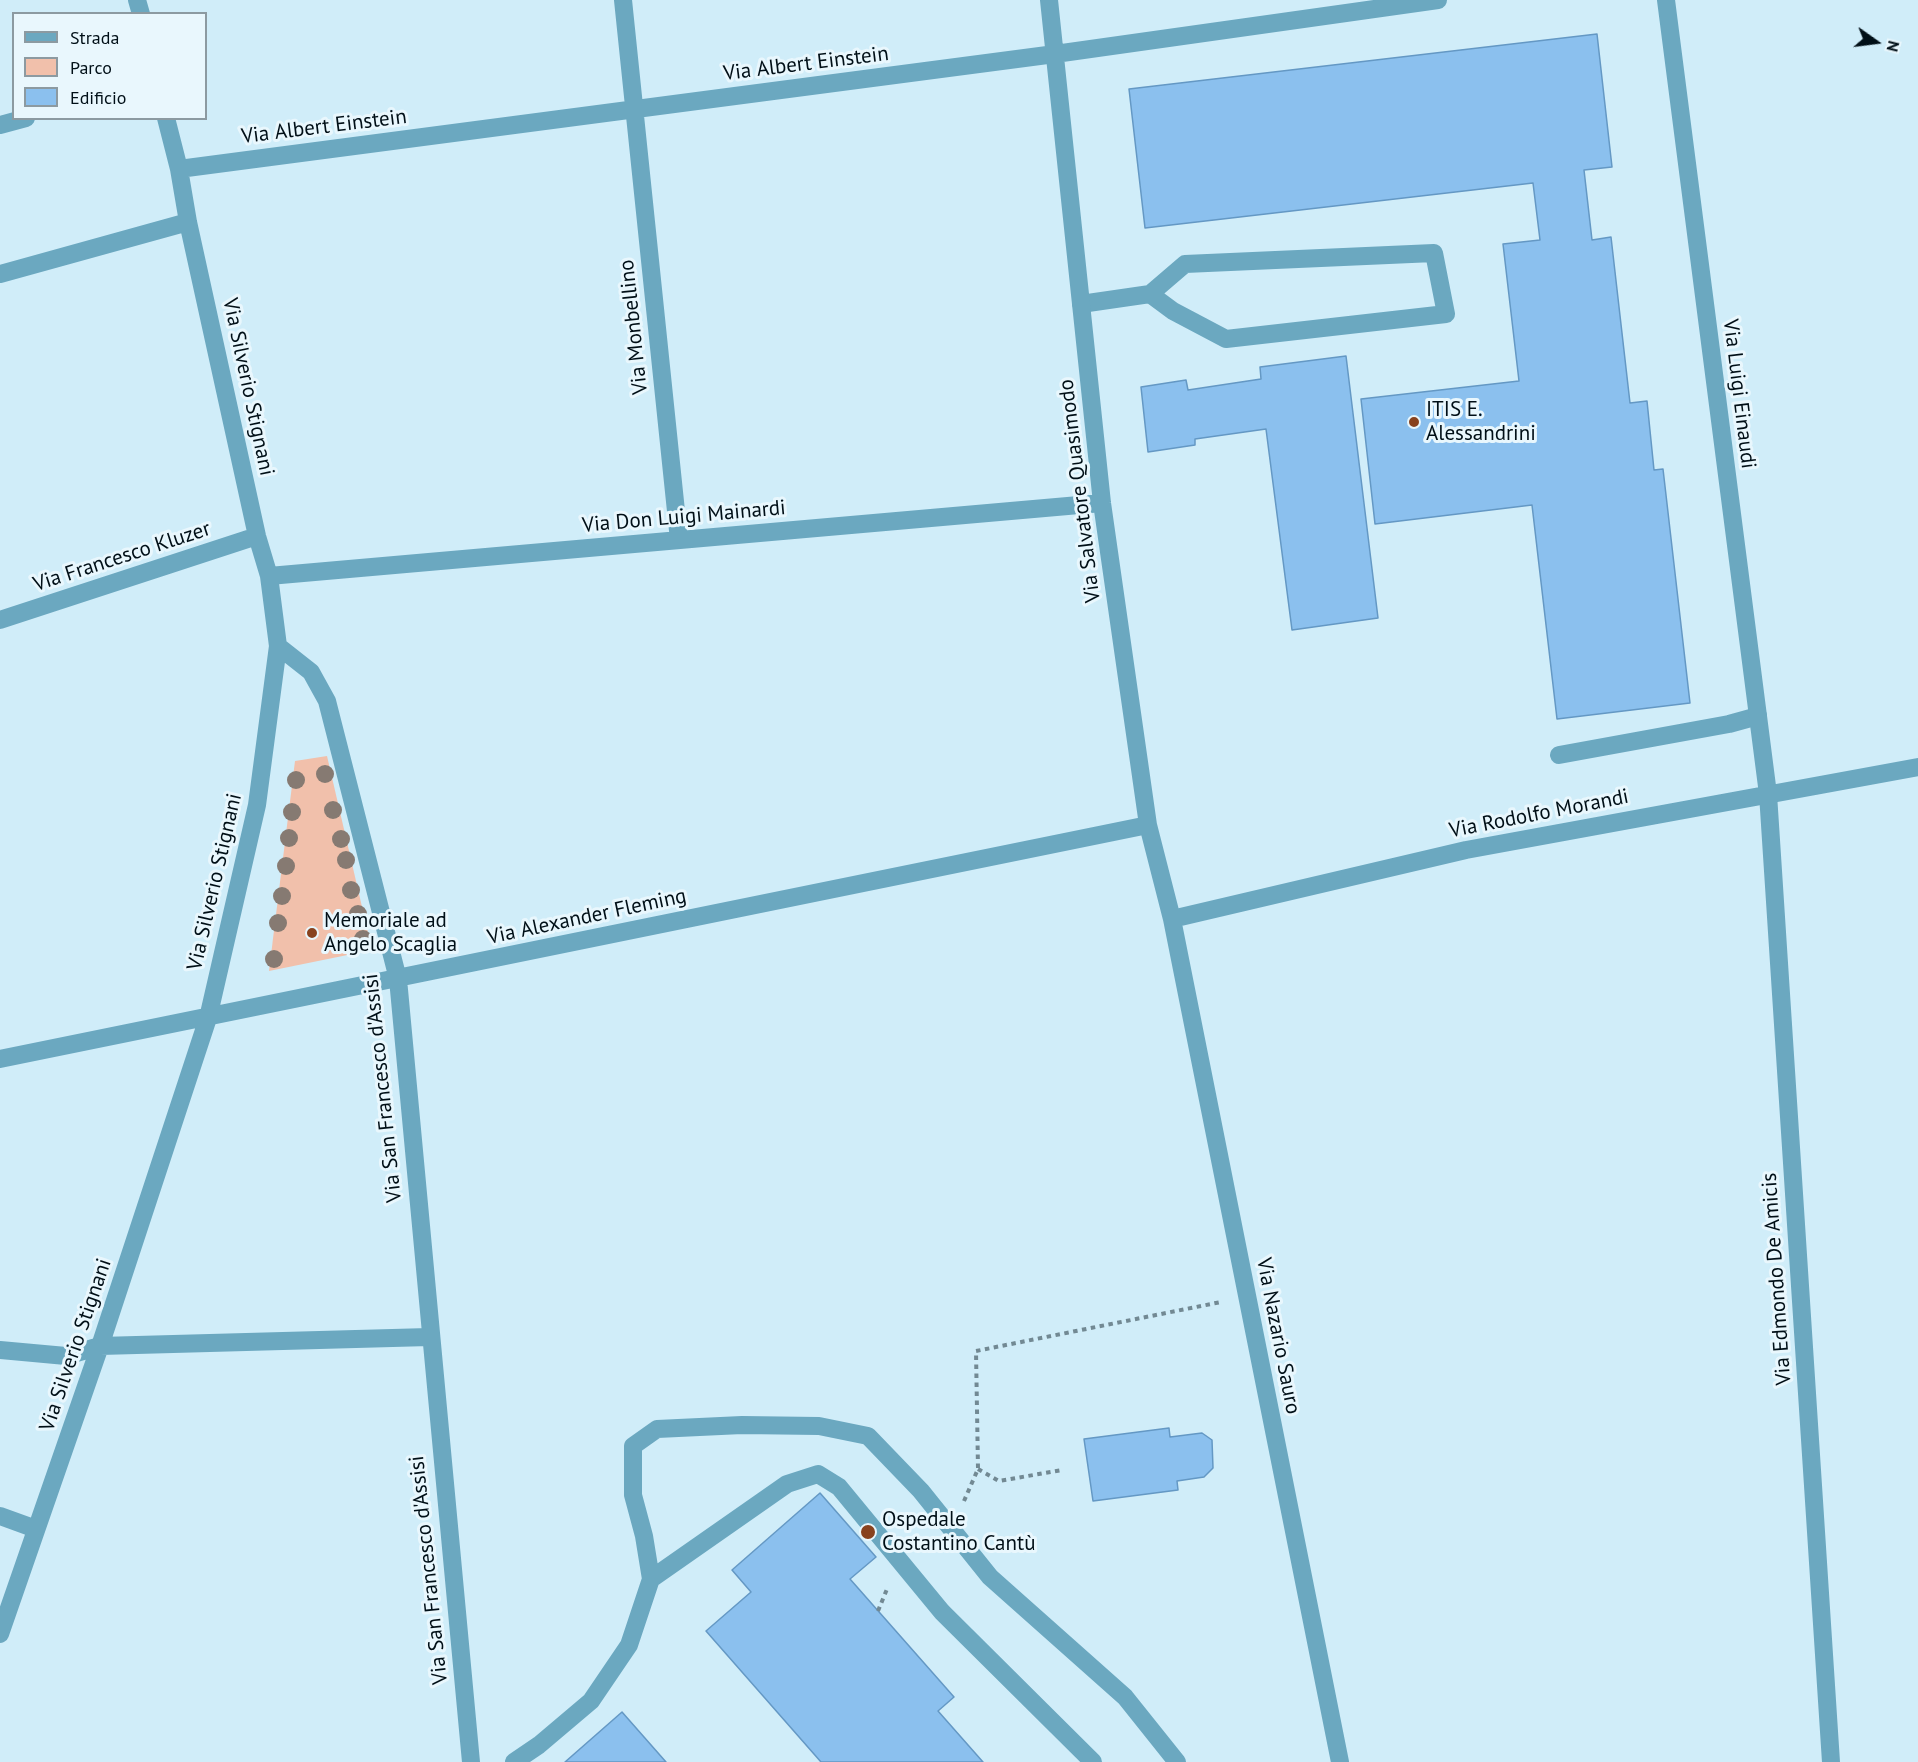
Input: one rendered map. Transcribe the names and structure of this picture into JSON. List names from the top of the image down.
{
  "streets": {
    "street": [
      "Via Albert Einstein",
      "Via Monbellino",
      "Via Silverio Stignani",
      "Via Luigi Einaudi",
      "Via Salvatore Quasimodo",
      "Via Don Luigi Mainardi",
      "Via Francesco Kluzer",
      "Via Rodolfo Morandi",
      "Via Alexander Fleming",
      "Via San Francesco d'Assisi",
      "Via Edmondo De Amicis",
      "Via Nazario Sauro"
    ]
  },
  "crossings": [
    ["Via Albert Einstein", "Via Monbellino"],
    ["Via Albert Einstein", "Via Silverio Stignani"],
    ["Via Albert Einstein", "Via Salvatore Quasimodo"],
    ["Via Monbellino", "Via Don Luigi Mainardi"],
    ["Via Silverio Stignani", "Via Don Luigi Mainardi"],
    ["Via Silverio Stignani", "Via Francesco Kluzer"],
    ["Via Silverio Stignani", "Via Alexander Fleming"],
    ["Via Silverio Stignani", "Via San Francesco d'Assisi"],
    ["Via Luigi Einaudi", "Via Rodolfo Morandi"],
    ["Via Luigi Einaudi", "Via Edmondo De Amicis"],
    ["Via Salvatore Quasimodo", "Via Don Luigi Mainardi"],
    ["Via Salvatore Quasimodo", "Via Rodolfo Morandi"],
    ["Via Salvatore Quasimodo", "Via Alexander Fleming"],
    ["Via Salvatore Quasimodo", "Via Nazario Sauro"],
    ["Via Rodolfo Morandi", "Via Edmondo De Amicis"],
    ["Via Rodolfo Morandi", "Via Nazario Sauro"],
    ["Via Alexander Fleming", "Via San Francesco d'Assisi"]
  ],
  "places": ["ITIS E. Alessandrini", "Memoriale ad Angelo Scaglia", "Ospedale Costantino Cantù"],
  "legend": ["Strada", "Parco", "Edificio"],
  "north": "right"
}
